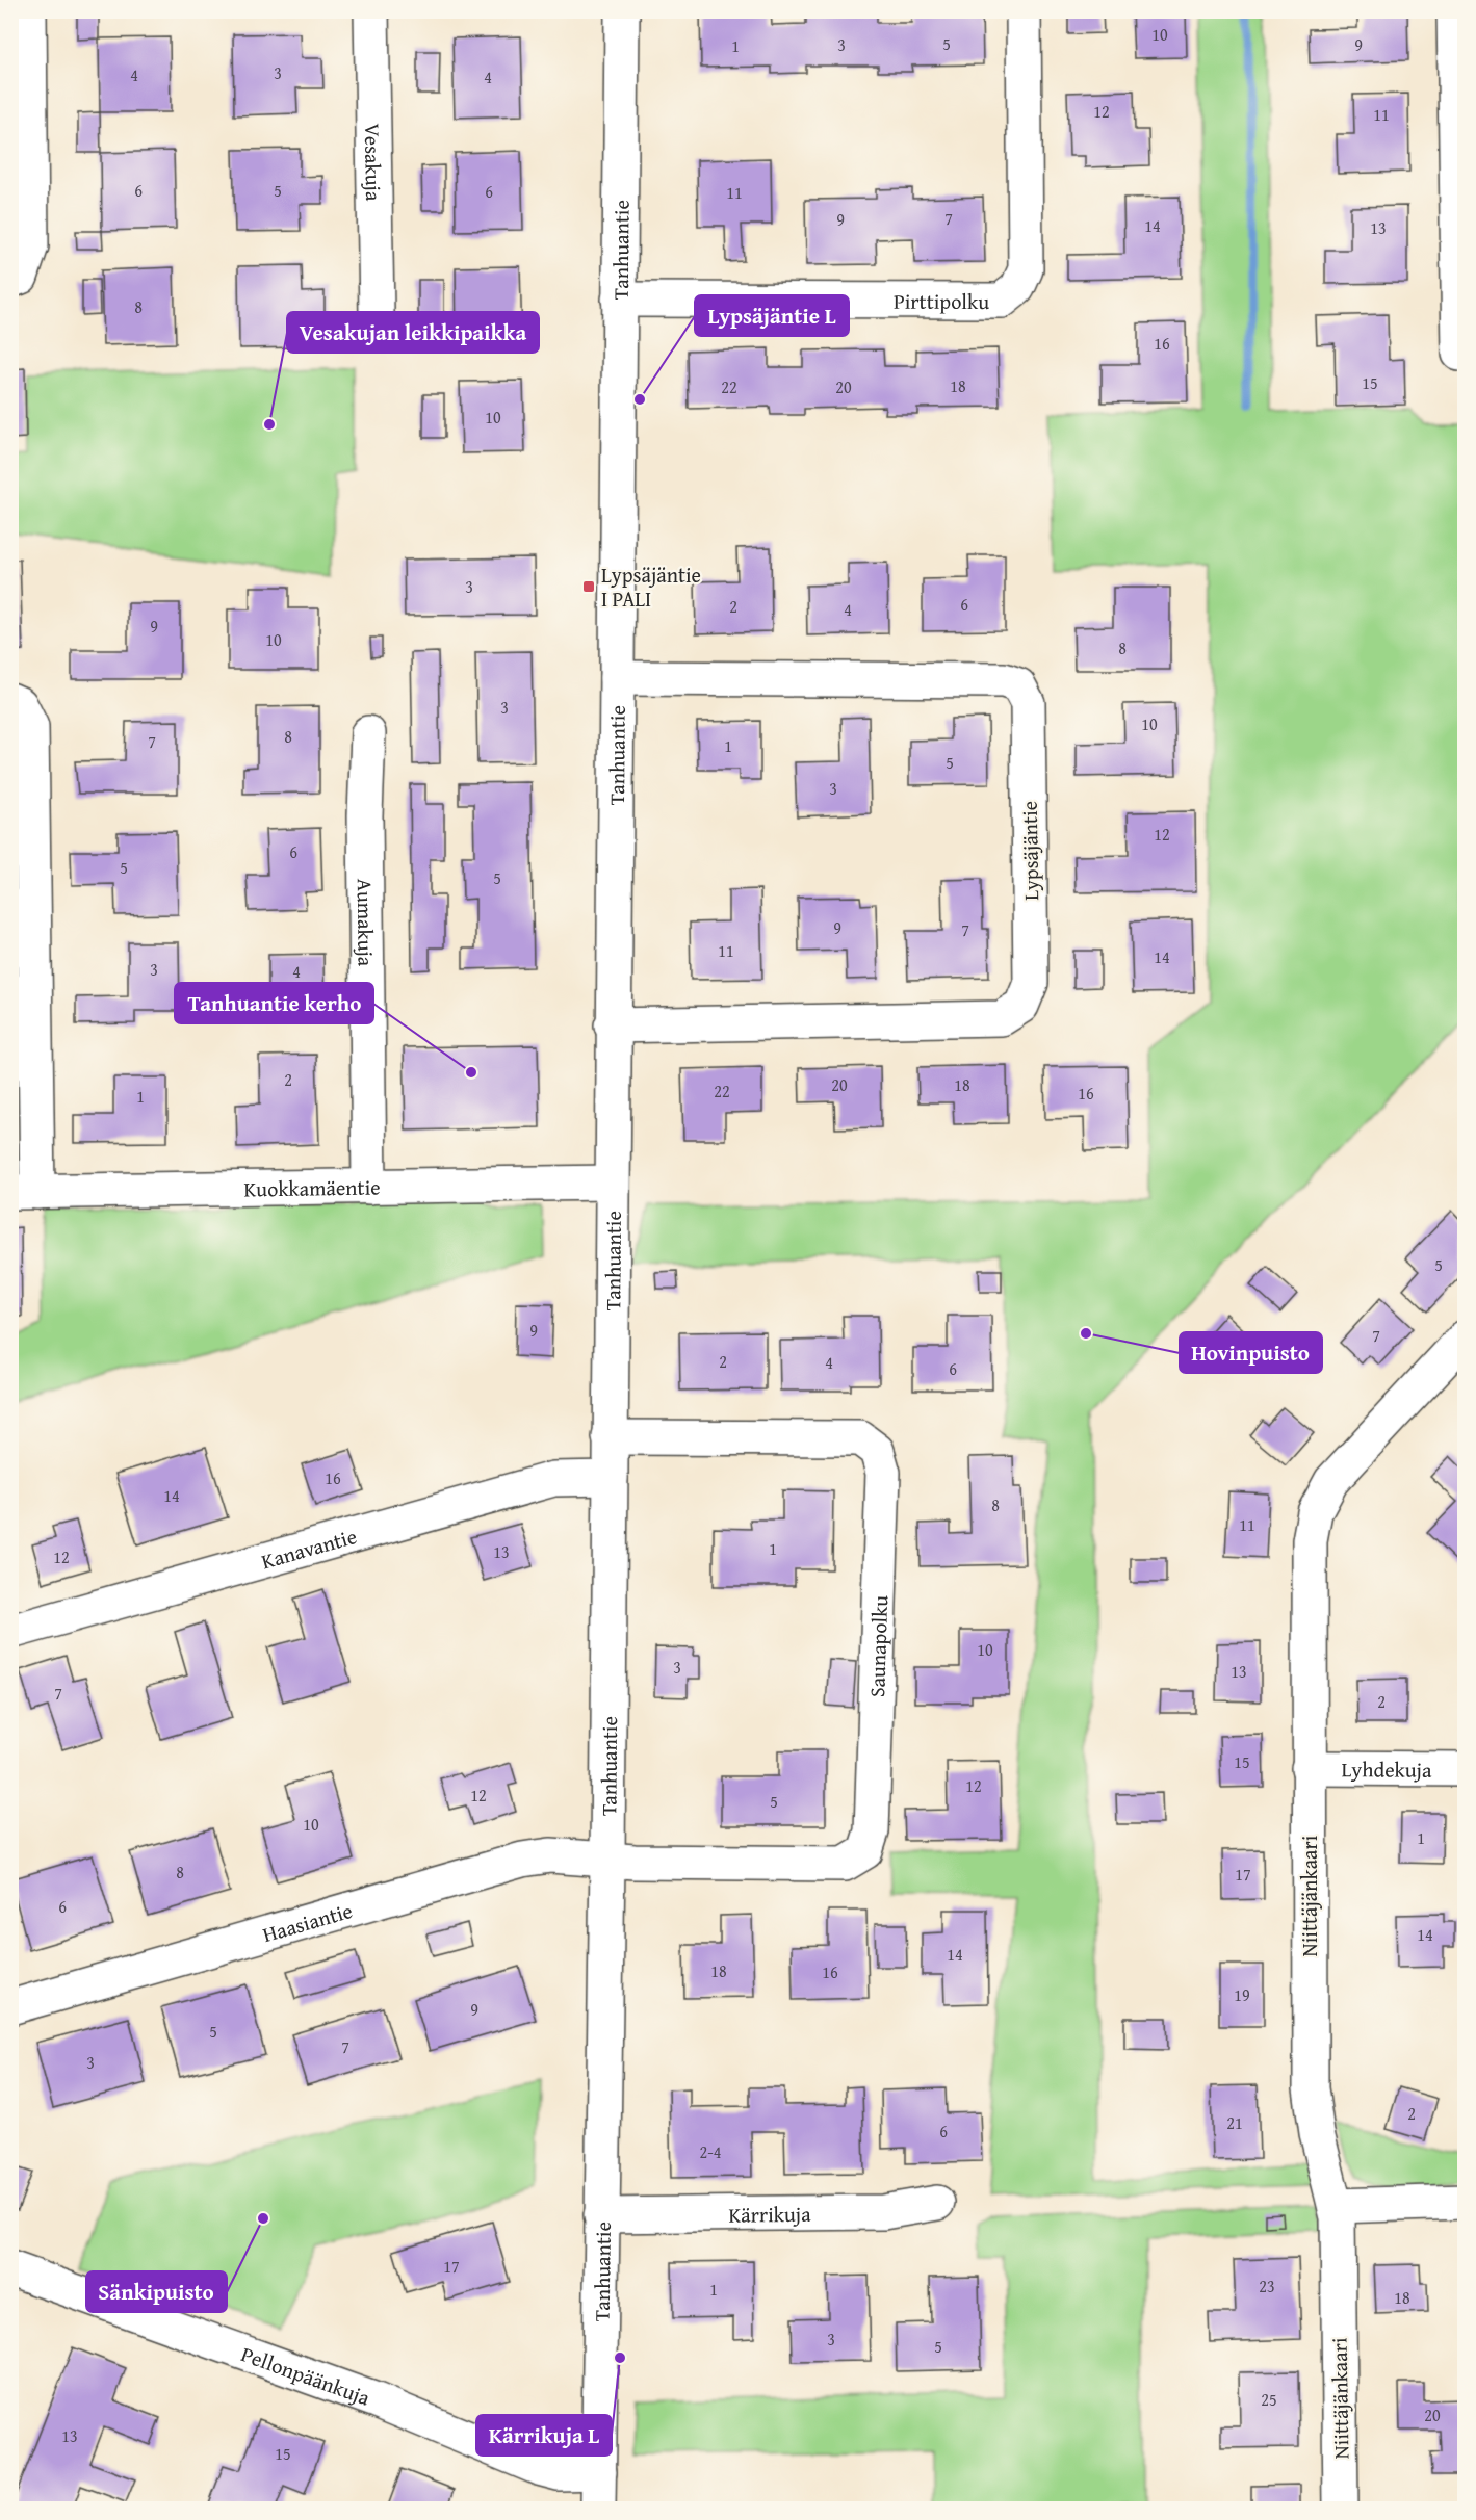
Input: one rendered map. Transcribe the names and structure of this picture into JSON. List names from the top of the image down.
{
  "streets": {
    "street": [
      "Vesakuja",
      "Tanhuantie",
      "Pirttipolku",
      "Lypsäjäntie",
      "Aumakuja",
      "Kuokkamäentie",
      "Kanavantie",
      "Saunapolku",
      "Lyhdekuja",
      "Niittäjänkaari",
      "Haasiantie",
      "Kärrikuja",
      "Pellonpäänkuja"
    ]
  },
  "crossings": [
    ["Tanhuantie", "Pirttipolku"],
    ["Tanhuantie", "Lypsäjäntie"],
    ["Tanhuantie", "Kuokkamäentie"],
    ["Tanhuantie", "Kanavantie"],
    ["Tanhuantie", "Saunapolku"],
    ["Tanhuantie", "Haasiantie"],
    ["Tanhuantie", "Kärrikuja"],
    ["Tanhuantie", "Pellonpäänkuja"],
    ["Aumakuja", "Kuokkamäentie"],
    ["Saunapolku", "Haasiantie"],
    ["Lyhdekuja", "Niittäjänkaari"]
  ],
  "places": {
    "other": [
      "Lypsäjäntie L",
      "Vesakujan leikkipaikka",
      "Tanhuantie kerho",
      "Hovinpuisto",
      "Sänkipuisto",
      "Kärrikuja L"
    ],
    "transit": ["Lypsäjäntie I PALI"]
  },
  "house_numbers": [
    "10",
    "5",
    "3",
    "9",
    "1",
    "3",
    "4",
    "4",
    "12",
    "11",
    "6",
    "5",
    "6",
    "11",
    "7",
    "9",
    "14",
    "13",
    "8",
    "16",
    "15",
    "18",
    "22",
    "20",
    "10",
    "3",
    "6",
    "2",
    "4",
    "9",
    "10",
    "8",
    "3",
    "10",
    "8",
    "7",
    "1",
    "5",
    "3",
    "12",
    "6",
    "5",
    "5",
    "9",
    "7",
    "11",
    "14",
    "3",
    "4",
    "2",
    "20",
    "18",
    "22",
    "16",
    "1",
    "5",
    "9",
    "7",
    "2",
    "4",
    "6",
    "16",
    "14",
    "8",
    "11",
    "1",
    "13",
    "12",
    "10",
    "3",
    "13",
    "7",
    "2",
    "15",
    "12",
    "12",
    "5",
    "10",
    "1",
    "8",
    "17",
    "6",
    "14",
    "14",
    "18",
    "16",
    "19",
    "9",
    "5",
    "7",
    "3",
    "2",
    "21",
    "6",
    "2-4",
    "17",
    "23",
    "1",
    "18",
    "3",
    "5",
    "25",
    "20",
    "13",
    "15"
  ]
}
